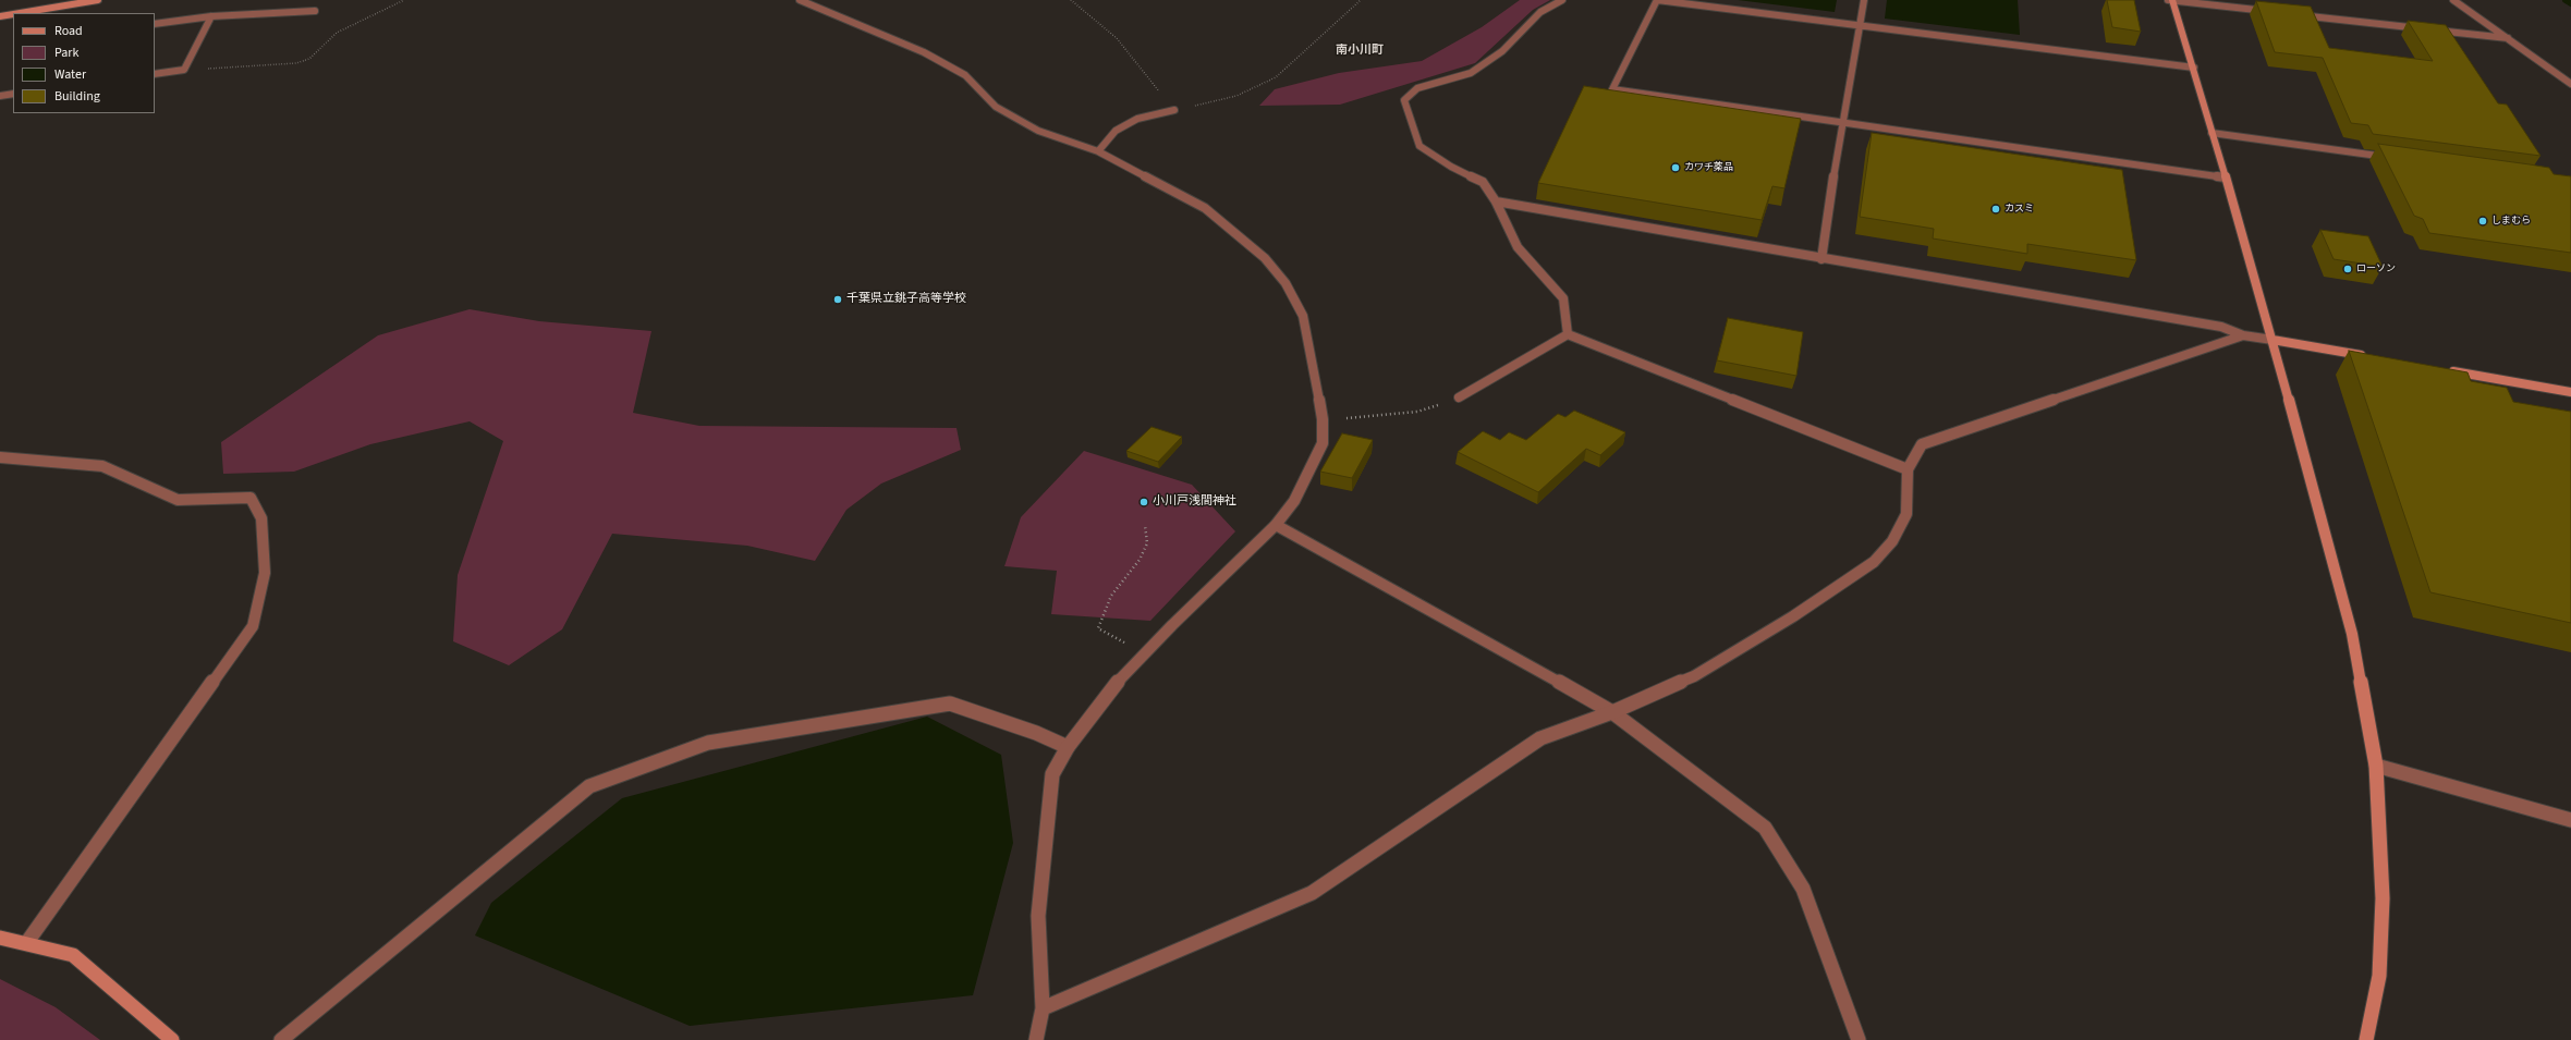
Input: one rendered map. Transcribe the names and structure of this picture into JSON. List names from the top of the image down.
{
  "districts": ["南小川町"],
  "places": [
    "カワチ薬品",
    "カスミ",
    "しまむら",
    "ローソン",
    "千葉県立銚子高等学校",
    "小川戸浅間神社"
  ],
  "legend": [
    "Road",
    "Park",
    "Water",
    "Building"
  ]
}
